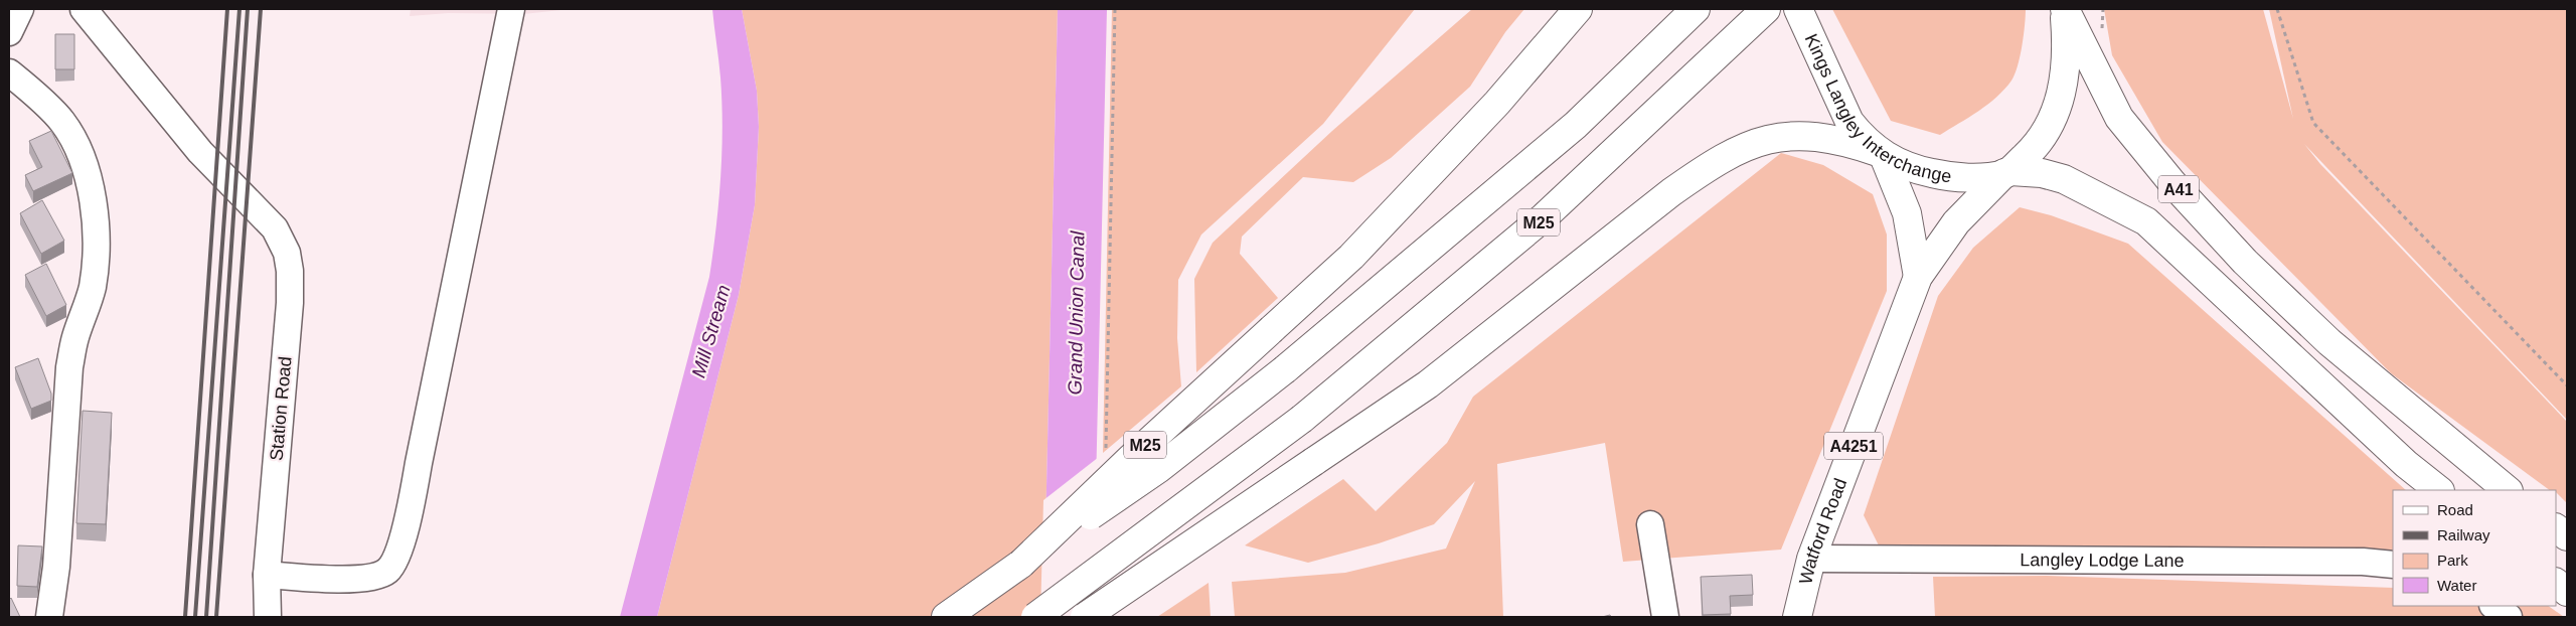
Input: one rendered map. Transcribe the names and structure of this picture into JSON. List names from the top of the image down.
{
  "streets": {
    "main road": [
      "Kings Langley Interchange",
      "A41",
      "M25",
      "A4251",
      "Watford Road"
    ],
    "street": ["Station Road", "Langley Lodge Lane"]
  },
  "crossings": [
    ["Kings Langley Interchange", "A41"],
    ["Kings Langley Interchange", "Watford Road"],
    ["A41", "Watford Road"],
    ["Watford Road", "Langley Lodge Lane"]
  ],
  "water": ["Grand Union Canal", "Mill Stream"],
  "legend": [
    "Road",
    "Railway",
    "Park",
    "Water"
  ]
}
